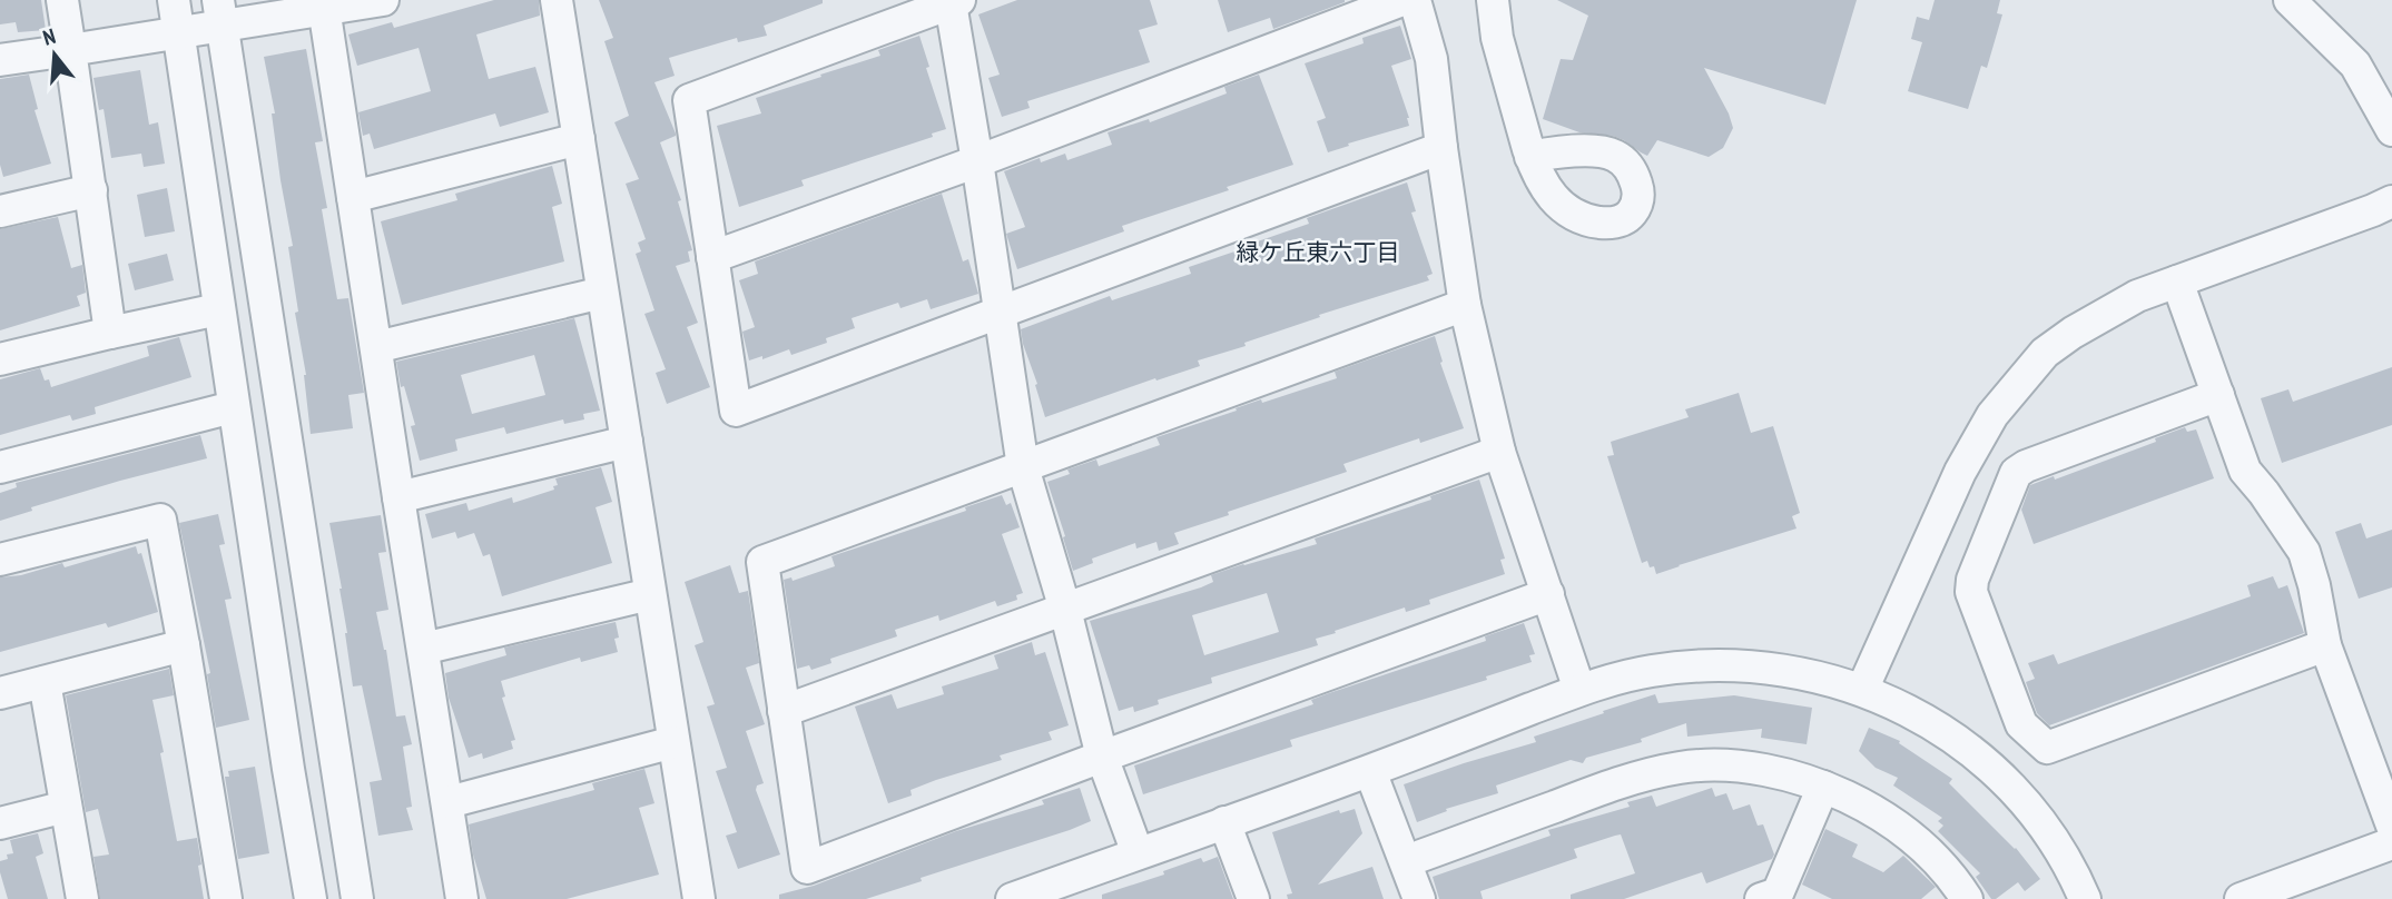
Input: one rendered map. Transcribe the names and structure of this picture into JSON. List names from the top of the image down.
{
  "districts": ["緑ケ丘東六丁目"],
  "north": "top"
}
